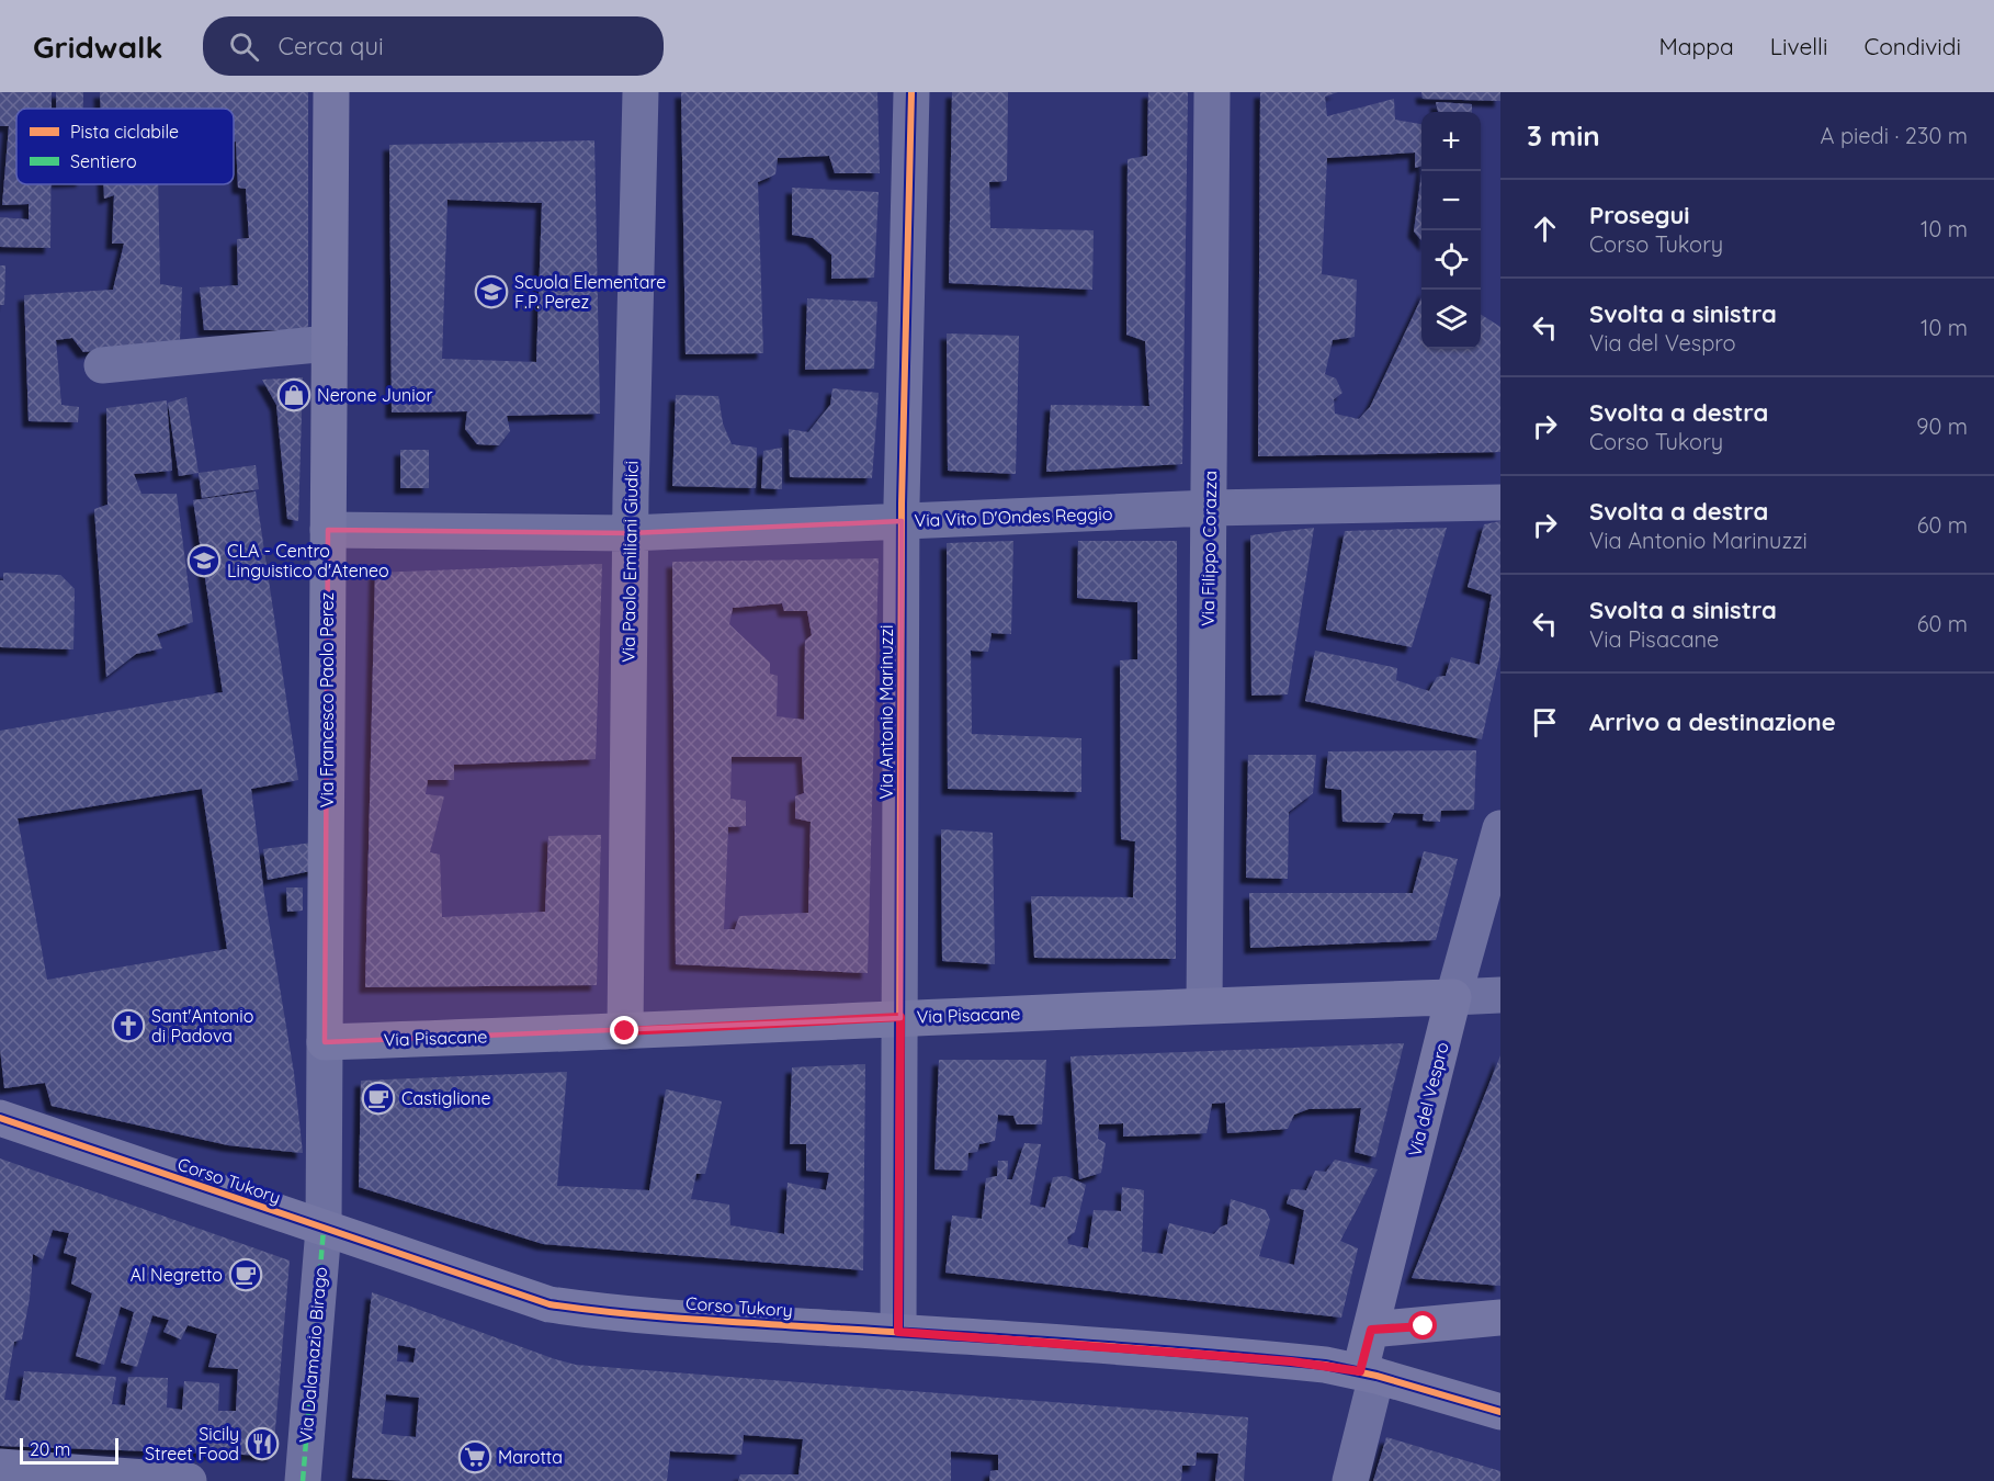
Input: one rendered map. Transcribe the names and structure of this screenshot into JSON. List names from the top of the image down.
{
  "streets": {
    "street": [
      "Via Vito D'Ondes Reggio",
      "Via Filippo Corazza",
      "Via Paolo Emiliani Giudici",
      "Via Francesco Paolo Perez",
      "Via Antonio Marinuzzi",
      "Via Pisacane",
      "Via del Vespro",
      "Corso Tukory",
      "Via Dalamazio Birago"
    ]
  },
  "crossings": [
    ["Via Vito D'Ondes Reggio", "Via Filippo Corazza"],
    ["Via Vito D'Ondes Reggio", "Via Paolo Emiliani Giudici"],
    ["Via Vito D'Ondes Reggio", "Via Francesco Paolo Perez"],
    ["Via Vito D'Ondes Reggio", "Via Antonio Marinuzzi"],
    ["Via Filippo Corazza", "Via Pisacane"],
    ["Via Paolo Emiliani Giudici", "Via Pisacane"],
    ["Via Francesco Paolo Perez", "Via Pisacane"],
    ["Via Francesco Paolo Perez", "Corso Tukory"],
    ["Via Francesco Paolo Perez", "Via Dalamazio Birago"],
    ["Via Antonio Marinuzzi", "Via Pisacane"],
    ["Via Antonio Marinuzzi", "Corso Tukory"],
    ["Via Pisacane", "Via del Vespro"],
    ["Via del Vespro", "Corso Tukory"],
    ["Corso Tukory", "Via Dalamazio Birago"]
  ],
  "places": {
    "school or university": ["Scuola Elementare F.P. Perez", "CLA - Centro Linguistico d'Ateneo"],
    "shop": ["Nerone Junior"],
    "church": ["Sant'Antonio di Padova"],
    "cafe": ["Castiglione", "Al Negretto"],
    "restaurant": ["Sicily Street Food"],
    "supermarket": ["Marotta"]
  },
  "legend": ["Pista ciclabile", "Sentiero"],
  "scale_bar": "20 m",
  "page": {
    "header": "Gridwalk",
    "search": "Cerca qui",
    "nav": ["Mappa", "Livelli", "Condividi"],
    "heading": ["3 min", "A piedi · 230 m"],
    "map_buttons": ["+", "−"],
    "list": [
      ["Prosegui", "Corso Tukory", "10 m"],
      ["Svolta a sinistra", "Via del Vespro", "10 m"],
      ["Svolta a destra", "Corso Tukory", "90 m"],
      ["Svolta a destra", "Via Antonio Marinuzzi", "60 m"],
      ["Svolta a sinistra", "Via Pisacane", "60 m"],
      "Arrivo a destinazione"
    ],
    "scale": "20 m"
  }
}
